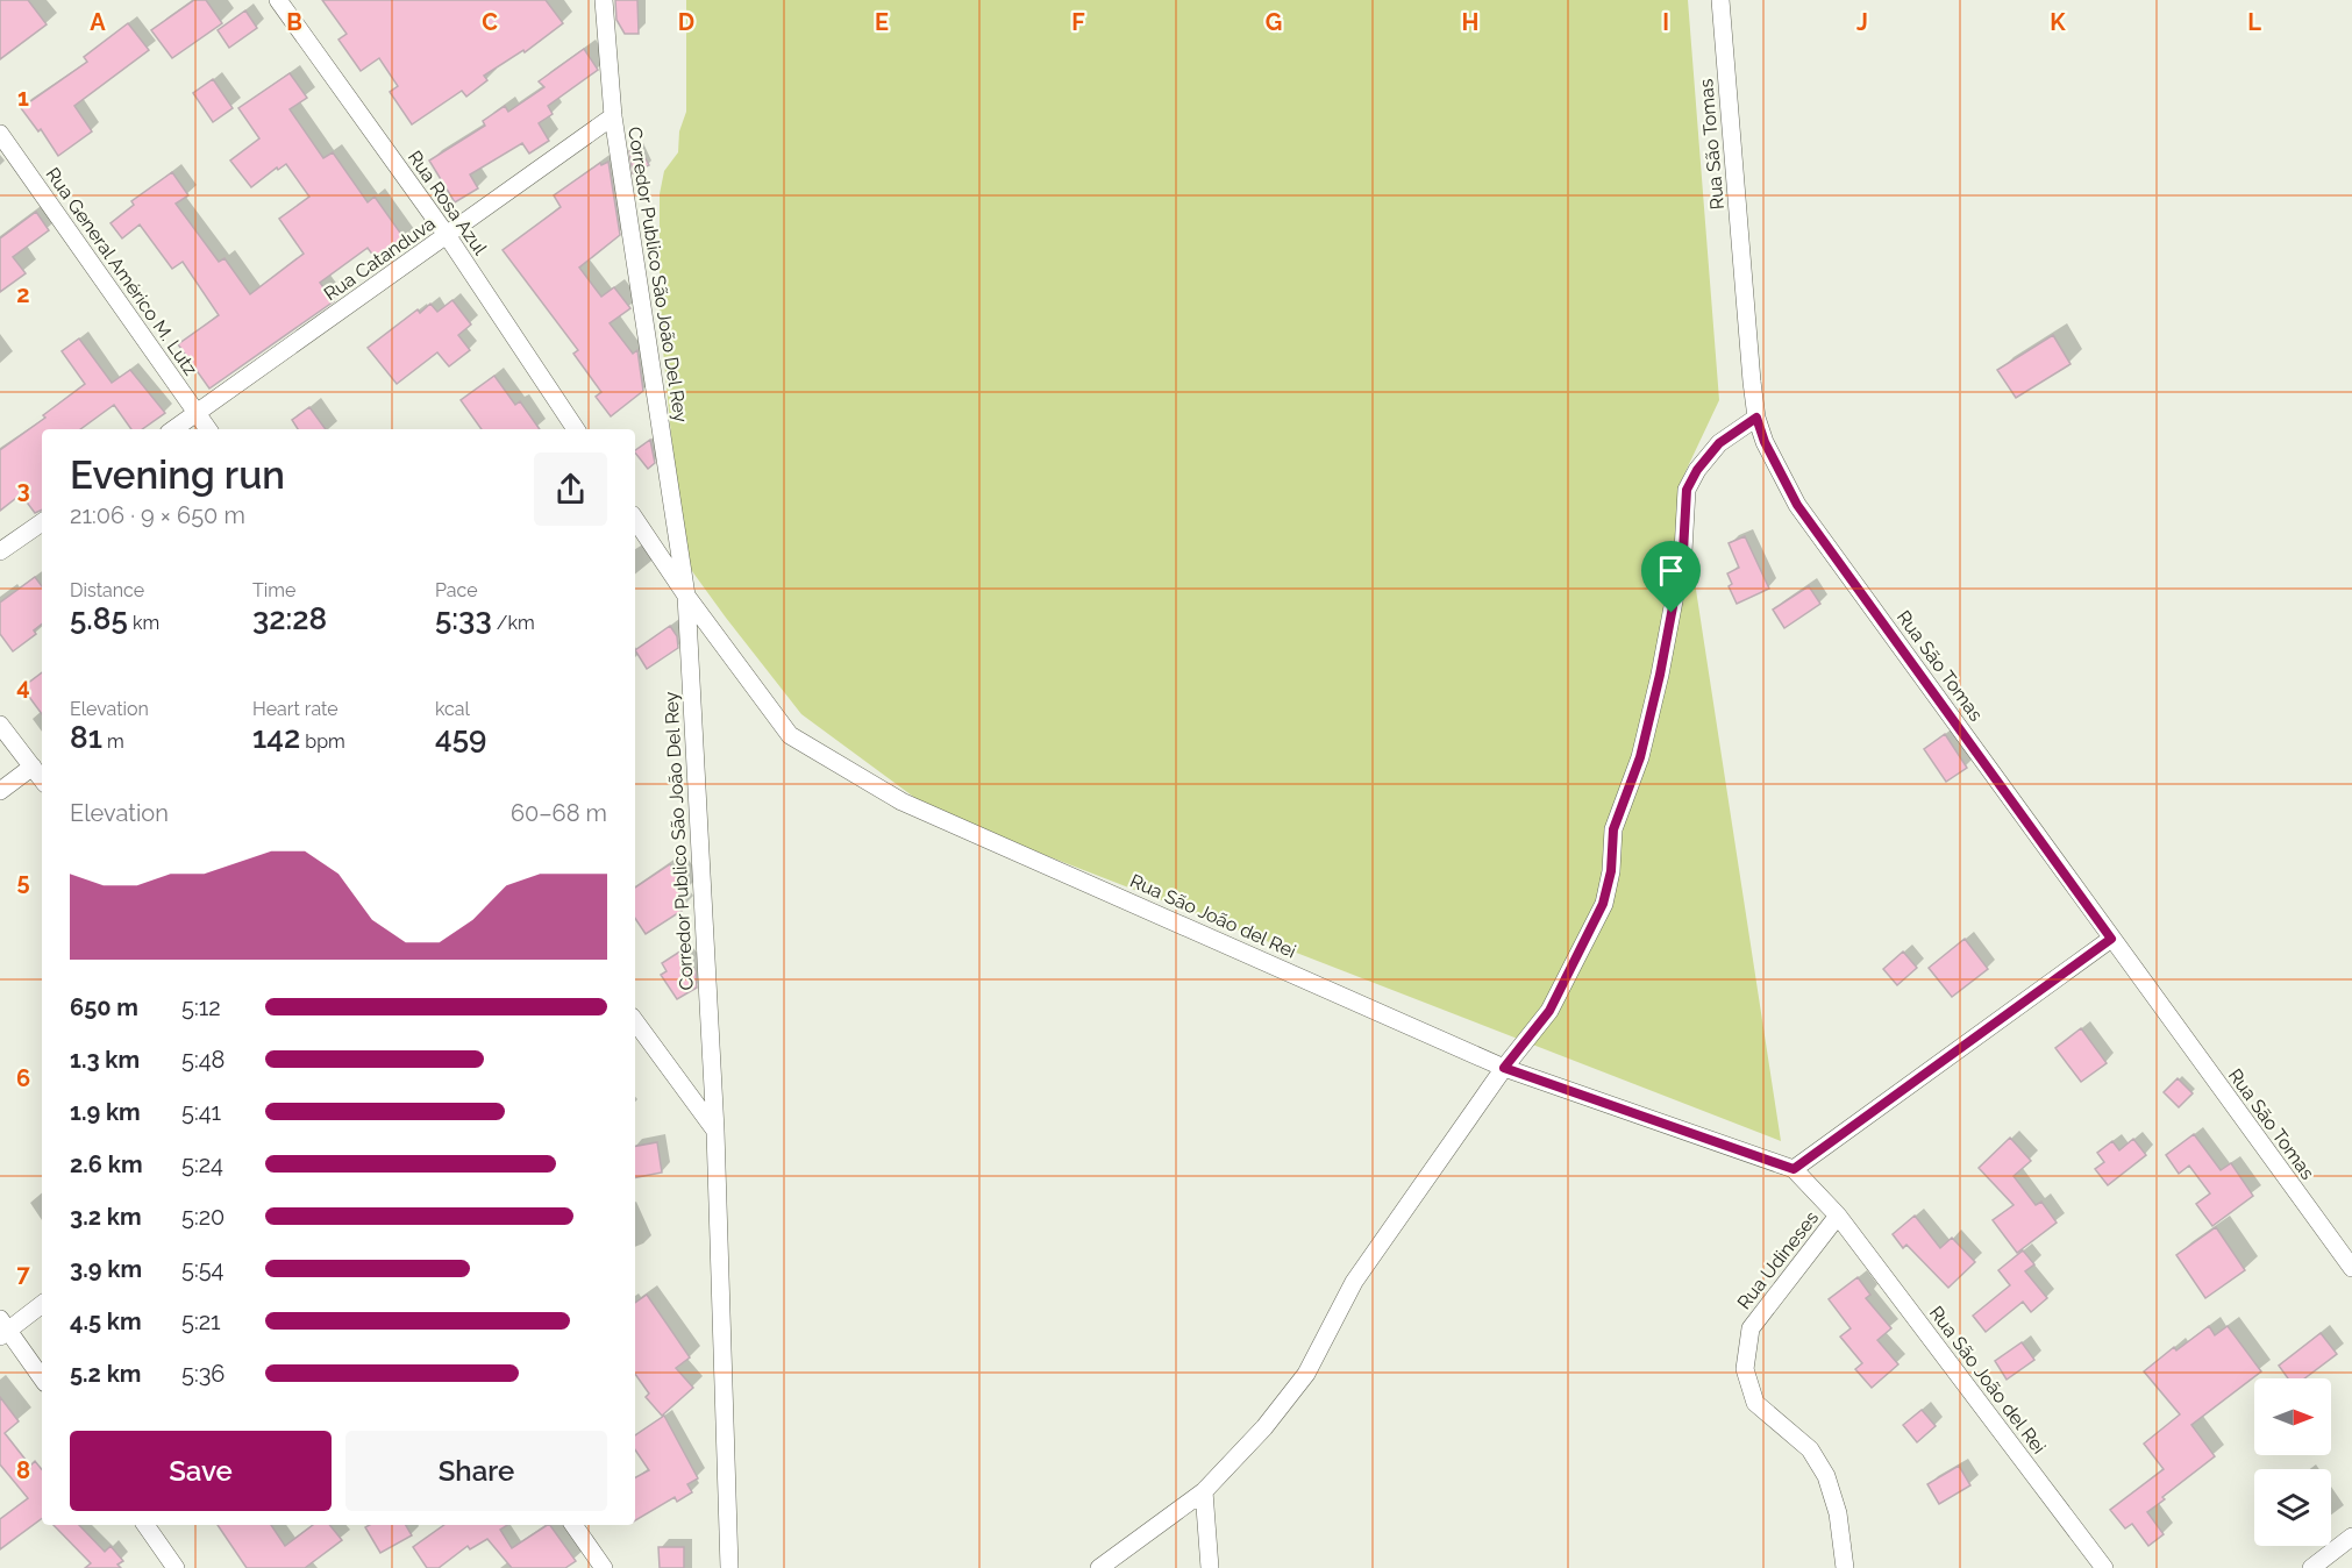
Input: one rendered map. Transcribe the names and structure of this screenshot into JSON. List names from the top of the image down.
{
  "streets": {
    "street": [
      "Rua São Tomas",
      "Rua Rosa Azul",
      "Rua Catanduva",
      "Rua General Américo M. Lutz",
      "Corredor Publico São João Del Rey",
      "Rua São João del Rei",
      "Rua Udineses"
    ]
  },
  "crossings": [
    ["Rua Rosa Azul", "Rua Catanduva"],
    ["Rua Catanduva", "Rua General Américo M. Lutz"],
    ["Rua Catanduva", "Corredor Publico São João Del Rey"],
    ["Corredor Publico São João Del Rey", "Rua São João del Rei"],
    ["Rua São João del Rei", "Rua Udineses"]
  ],
  "north": "right",
  "page": {
    "heading": ["Evening run", "21:06 · 9 × 650 m"],
    "stats": [
      ["Distance", "5.85 km"],
      ["Time", "32:28"],
      ["Pace", "5:33 /km"],
      ["Elevation", "81 m"],
      ["Heart rate", "142 bpm"],
      ["kcal", "459"]
    ],
    "chart": ["Elevation", "60–68 m"],
    "list": [
      {
        "name": "650 m",
        "note": "5:12"
      },
      {
        "name": "1.3 km",
        "note": "5:48"
      },
      {
        "name": "1.9 km",
        "note": "5:41"
      },
      {
        "name": "2.6 km",
        "note": "5:24"
      },
      {
        "name": "3.2 km",
        "note": "5:20"
      },
      {
        "name": "3.9 km",
        "note": "5:54"
      },
      {
        "name": "4.5 km",
        "note": "5:21"
      },
      {
        "name": "5.2 km",
        "note": "5:36"
      }
    ],
    "buttons": ["Save", "Share"]
  },
  "grid": {
    "columns": [
      "A",
      "B",
      "C",
      "D",
      "E",
      "F",
      "G",
      "H",
      "I",
      "J",
      "K",
      "L"
    ],
    "rows": [
      "1",
      "2",
      "3",
      "4",
      "5",
      "6",
      "7",
      "8"
    ]
  }
}
